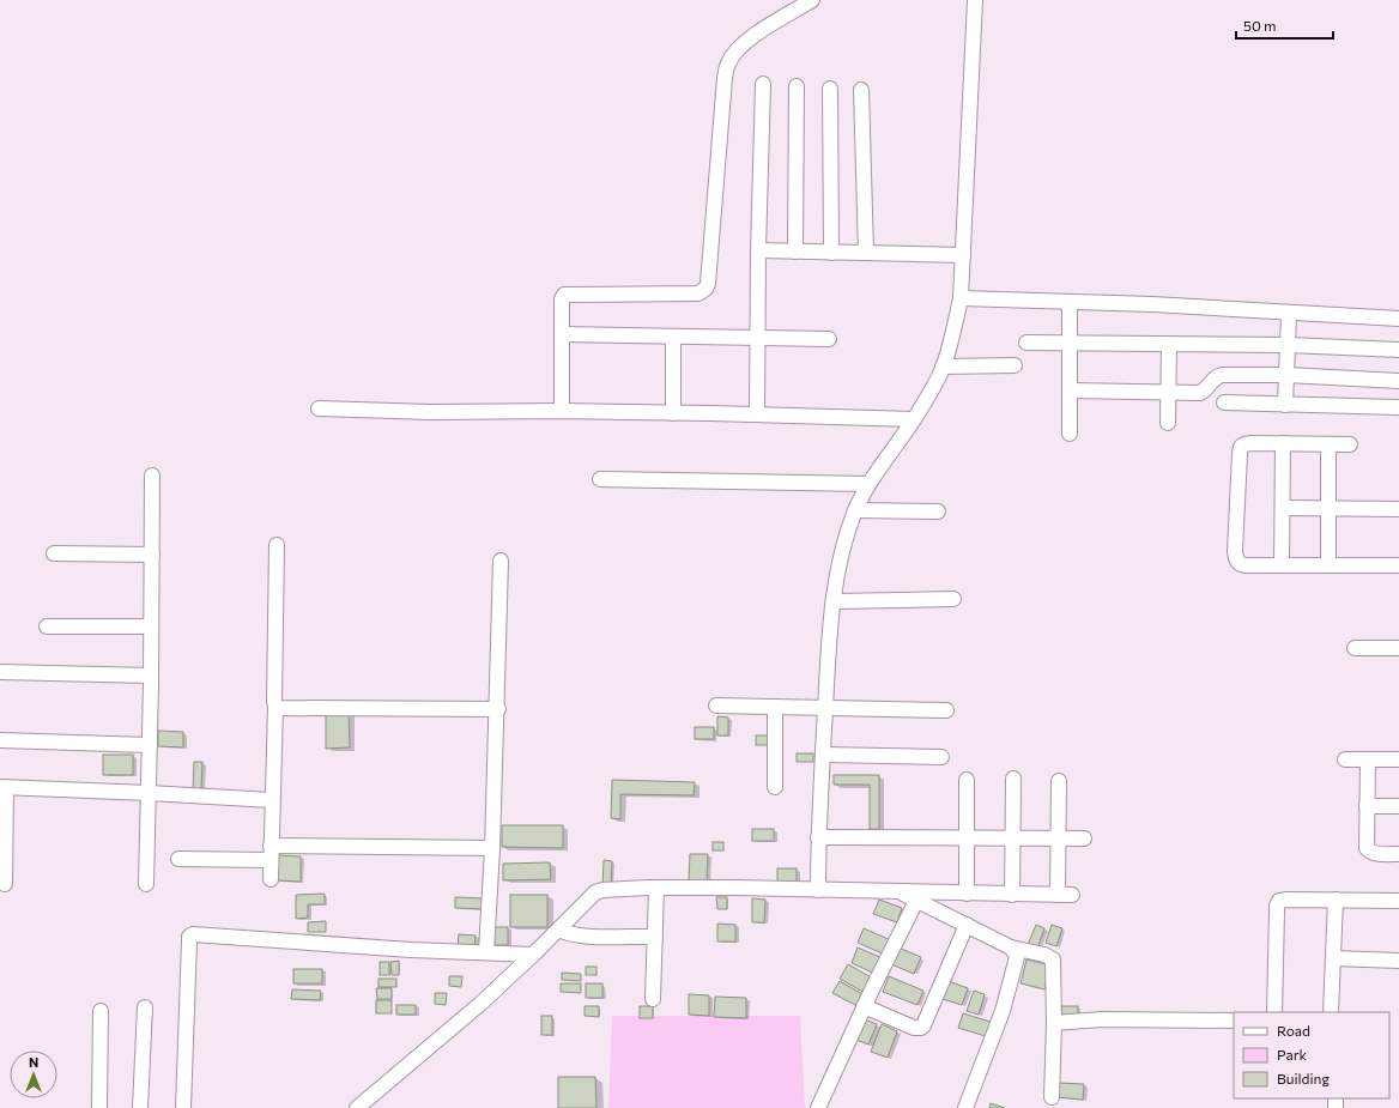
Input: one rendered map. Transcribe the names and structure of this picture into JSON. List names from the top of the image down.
{
  "legend": ["Road", "Park", "Building"],
  "scale_bar": "50 m",
  "north": "top"
}
